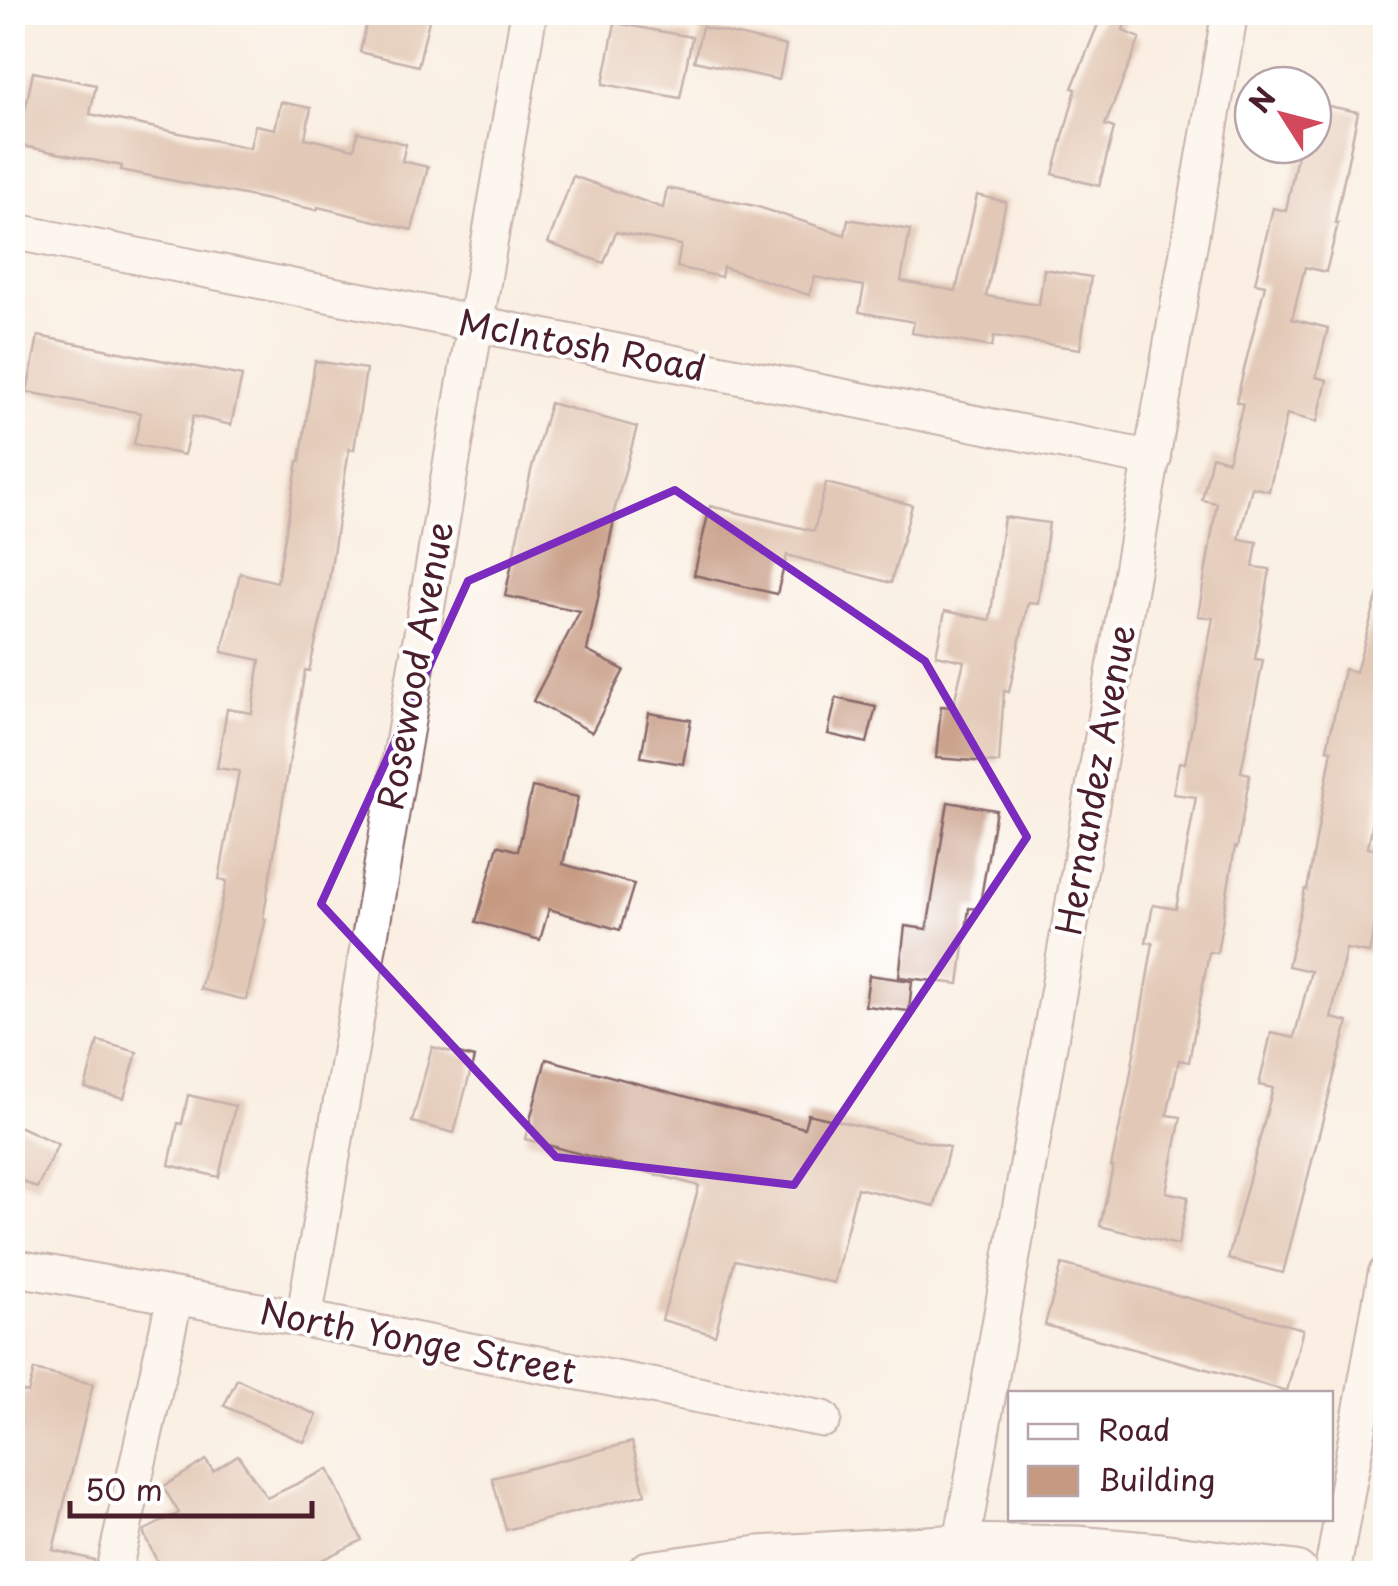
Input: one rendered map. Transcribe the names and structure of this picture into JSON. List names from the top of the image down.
{
  "streets": {
    "street": [
      "McIntosh Road",
      "Rosewood Avenue",
      "Hernandez Avenue",
      "North Yonge Street"
    ]
  },
  "crossings": [
    ["McIntosh Road", "Rosewood Avenue"],
    ["McIntosh Road", "Hernandez Avenue"],
    ["Rosewood Avenue", "North Yonge Street"]
  ],
  "legend": ["Road", "Building"],
  "scale_bar": "50 m",
  "north": "top left"
}
